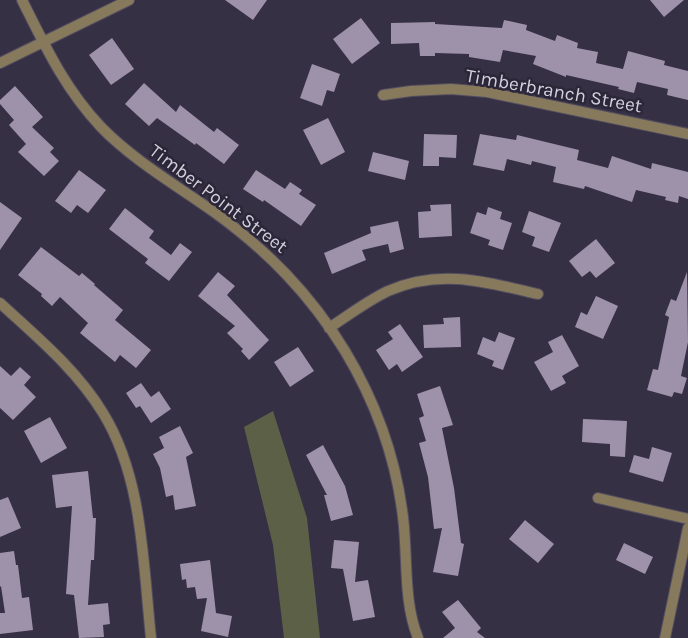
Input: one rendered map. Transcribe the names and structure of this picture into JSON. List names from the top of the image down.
{
  "streets": {
    "street": ["Timberbranch Street", "Timber Point Street"]
  }
}
